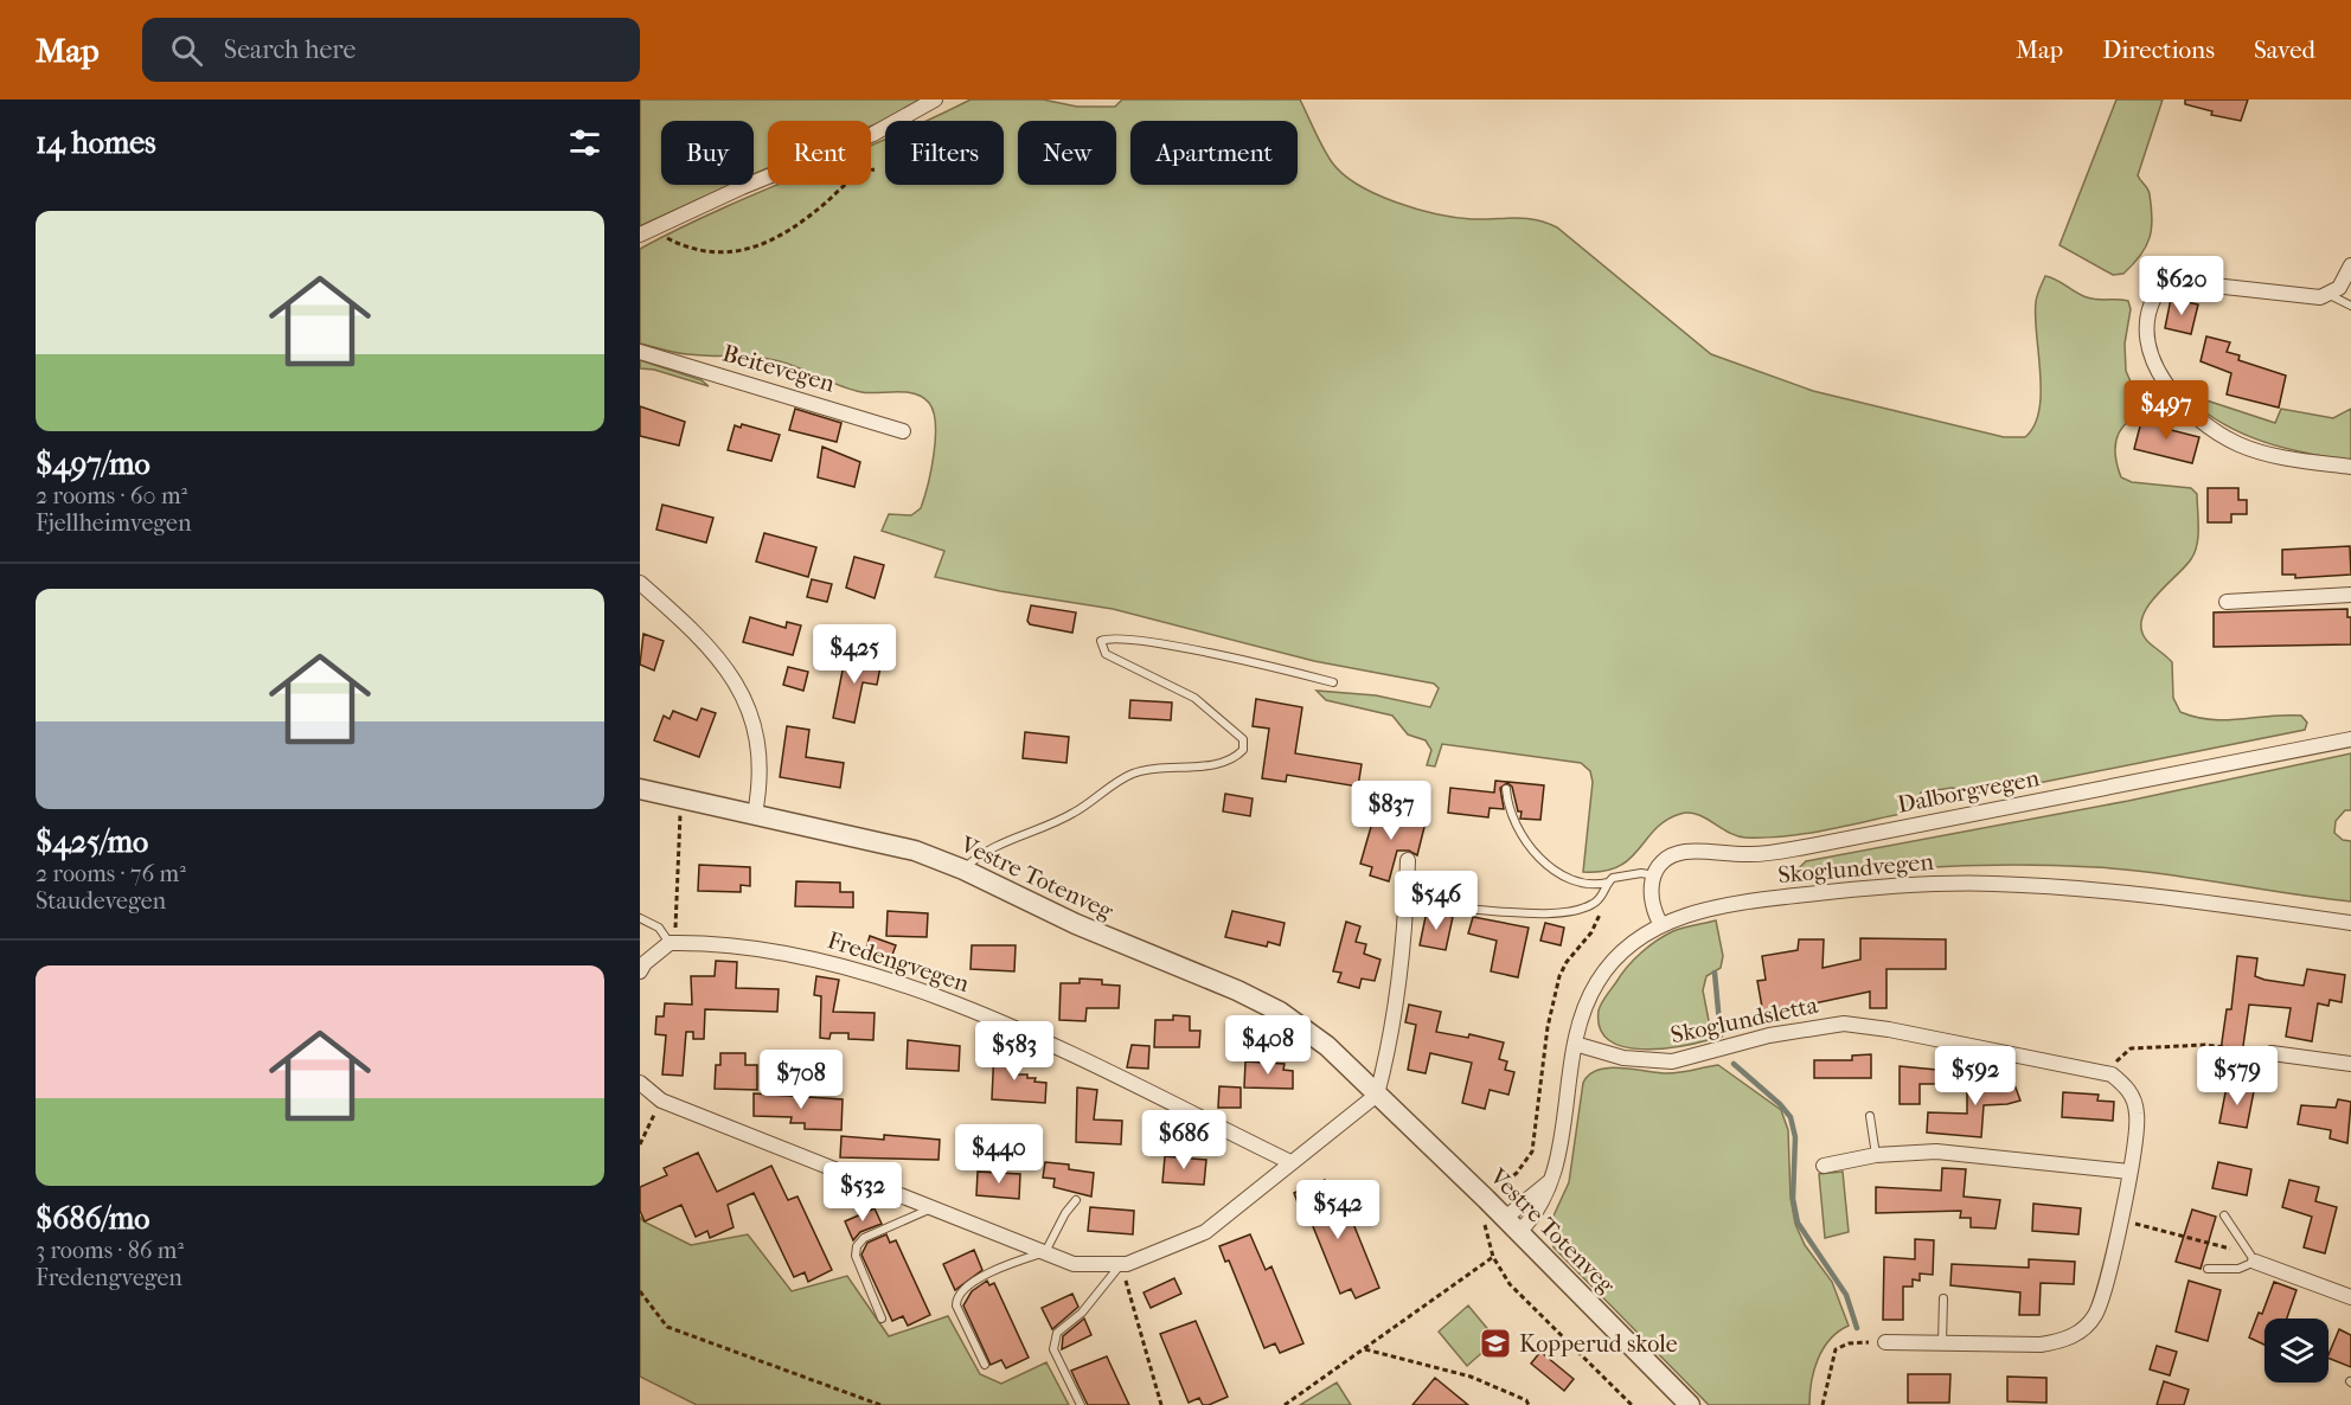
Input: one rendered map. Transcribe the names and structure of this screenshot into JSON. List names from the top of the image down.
{
  "streets": {
    "street": [
      "Beitevegen",
      "Dalborgvegen",
      "Skoglundvegen",
      "Vestre Totenveg",
      "Fredengvegen",
      "Skoglundsletta"
    ]
  },
  "crossings": [
    ["Skoglundvegen", "Vestre Totenveg"],
    ["Skoglundvegen", "Skoglundsletta"]
  ],
  "places": {
    "school or university": ["Kopperud skole"]
  },
  "page": {
    "header": "Map",
    "search": "Search here",
    "nav": ["Map", "Directions", "Saved"],
    "heading": "14 homes",
    "chip": [
      "Buy",
      "Rent",
      "Filters",
      "New",
      "Apartment"
    ],
    "list": [
      {
        "name": "$497/mo",
        "note": "2 rooms · 60 m² · Fjellheimvegen"
      },
      {
        "name": "$425/mo",
        "note": "2 rooms · 76 m² · Staudevegen"
      },
      {
        "name": "$686/mo",
        "note": "3 rooms · 86 m² · Fredengvegen"
      }
    ],
    "price": [
      "$620",
      "$497",
      "$425",
      "$837",
      "$546",
      "$408",
      "$583",
      "$592",
      "$579",
      "$708",
      "$686",
      "$440",
      "$532",
      "$542"
    ]
  }
}
